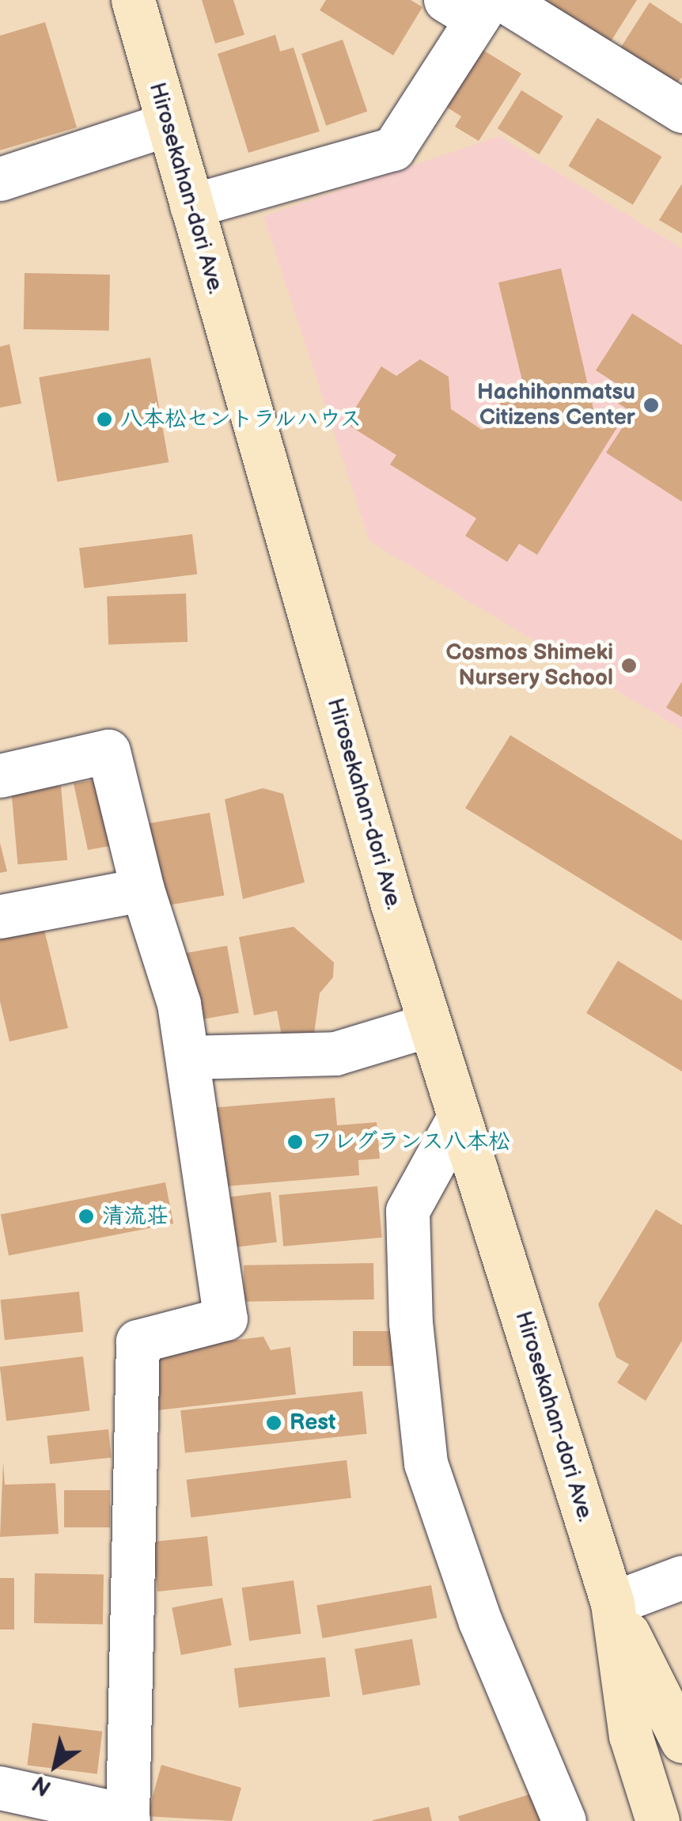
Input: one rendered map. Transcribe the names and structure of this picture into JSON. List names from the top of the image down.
{
  "streets": {
    "street": ["Hirosekahan-dori Ave."]
  },
  "places": [
    "Hachihonmatsu Citizens Center",
    "八本松セントラルハウス",
    "Cosmos Shimeki Nursery School",
    "フレグランス八本松",
    "清流荘",
    "Rest"
  ],
  "north": "bottom left"
}
